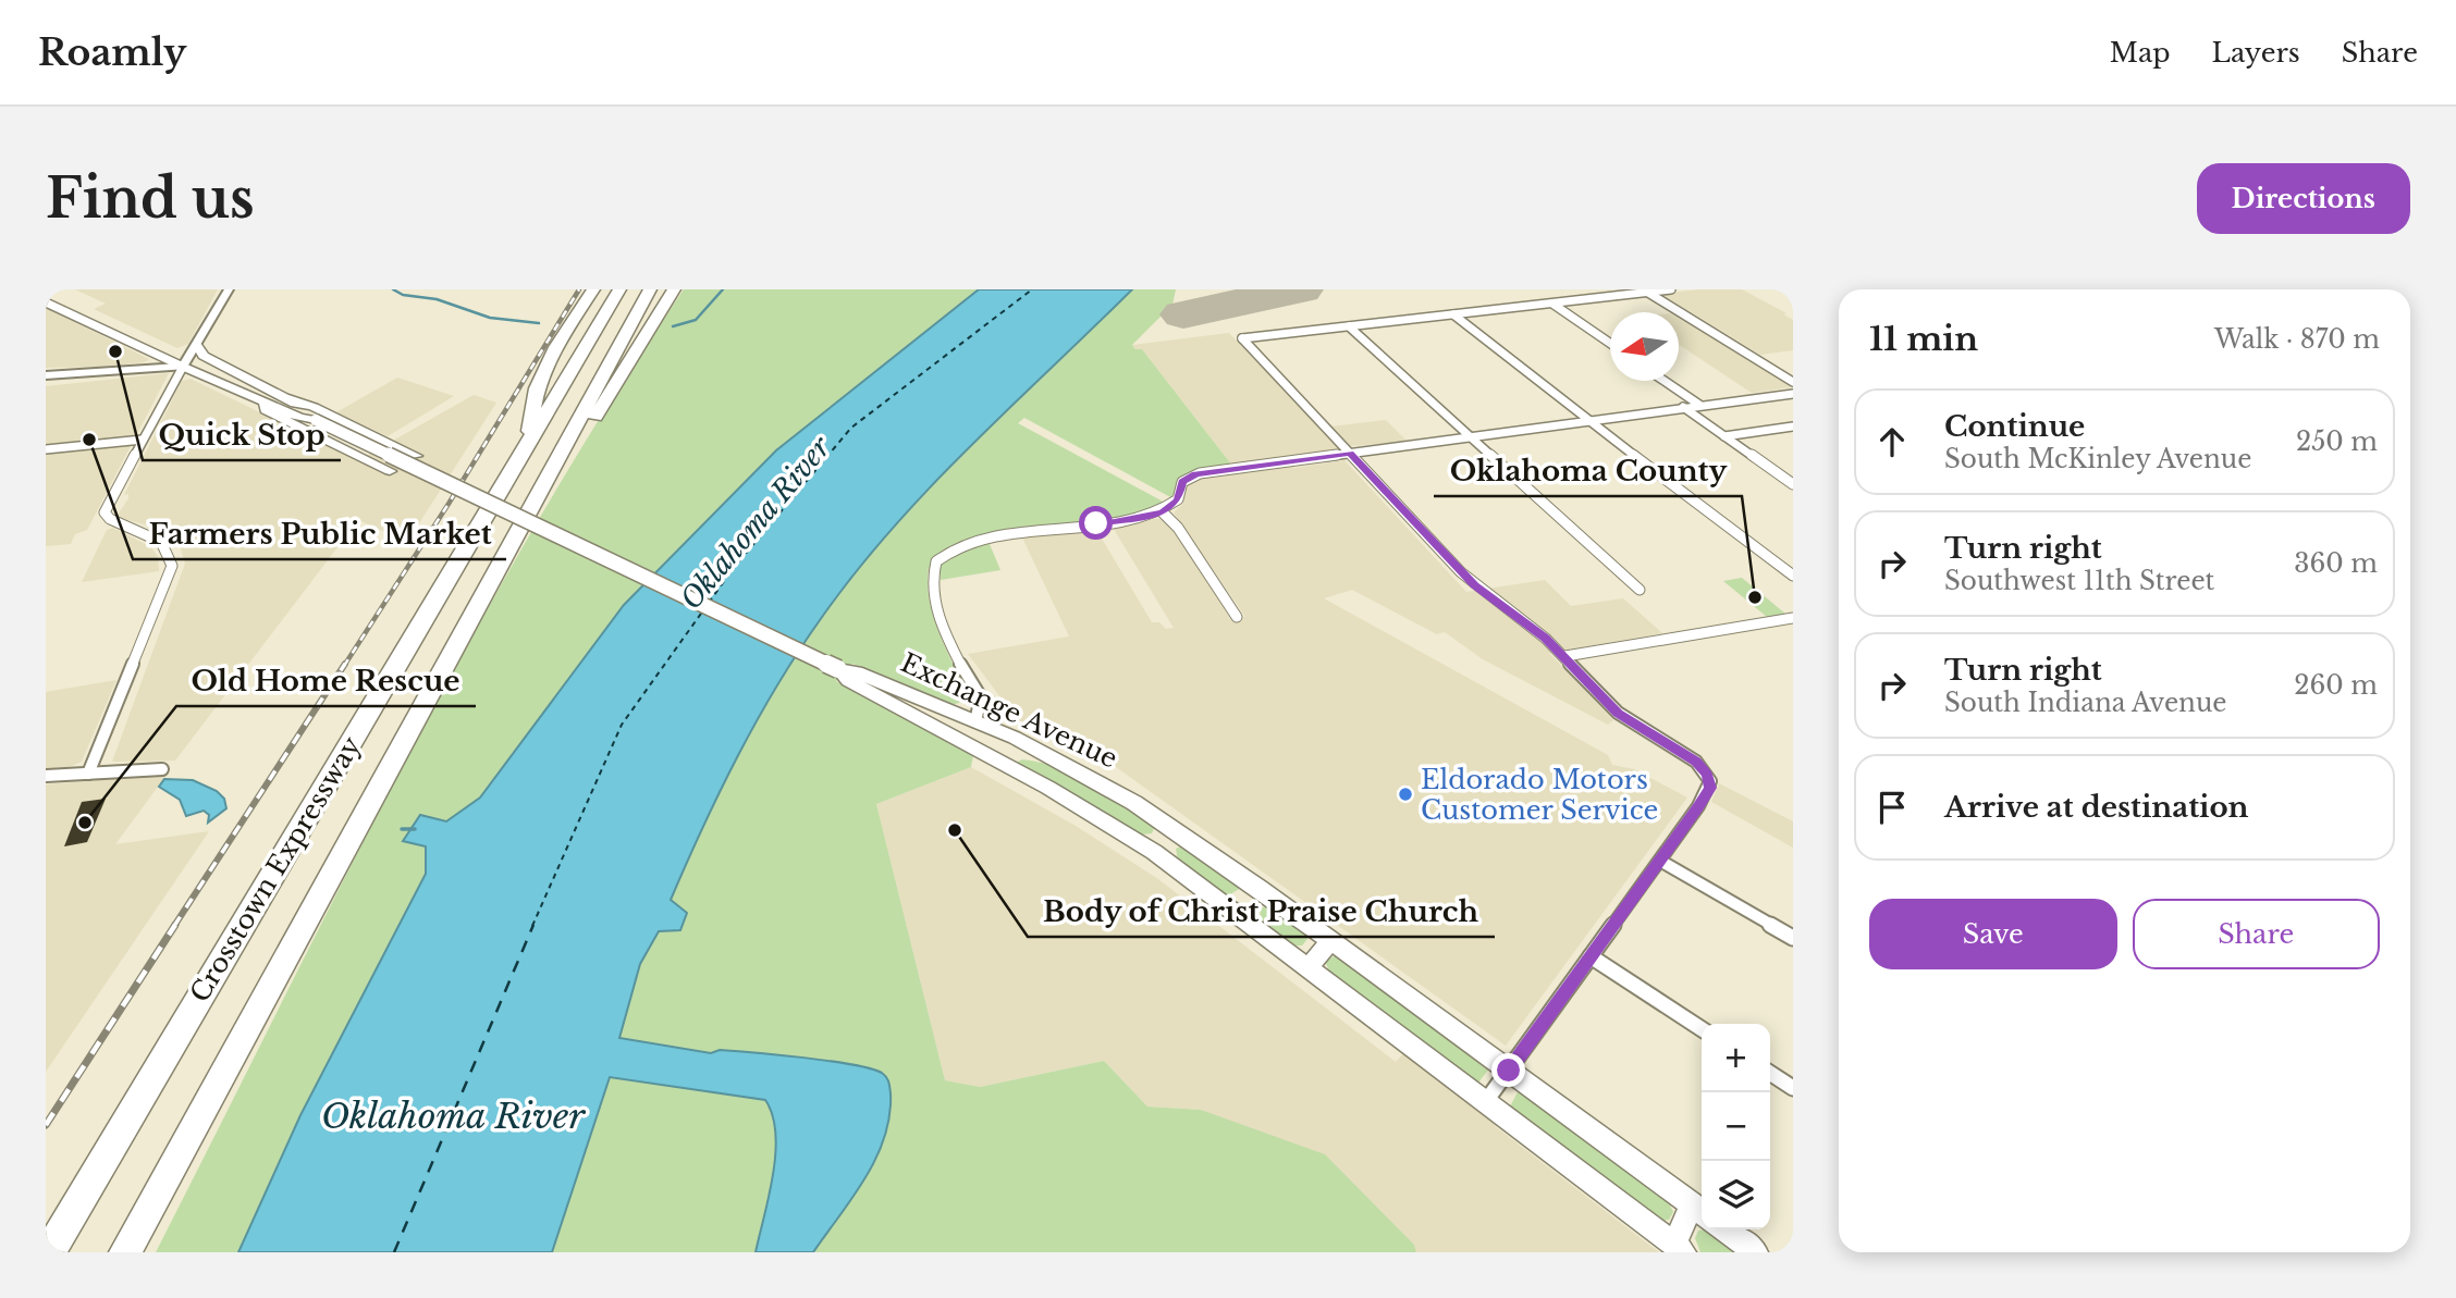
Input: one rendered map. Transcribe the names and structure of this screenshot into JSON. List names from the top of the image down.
{
  "streets": {
    "highway": ["Crosstown Expressway"],
    "main road": ["Exchange Avenue"]
  },
  "water": ["Oklahoma River"],
  "places": [
    "Quick Stop",
    "Farmers Public Market",
    "Oklahoma County",
    "Eldorado Motors Customer Service",
    "Old Home Rescue",
    "Body of Christ Praise Church"
  ],
  "north": "left",
  "page": {
    "header": "Roamly",
    "nav": ["Map", "Layers", "Share"],
    "buttons": [
      "Directions",
      ["Save", "Share"]
    ],
    "title": "Find us",
    "heading": ["11 min", "Walk · 870 m"],
    "list": [
      ["Continue", "South McKinley Avenue", "250 m"],
      ["Turn right", "Southwest 11th Street", "360 m"],
      ["Turn right", "South Indiana Avenue", "260 m"],
      "Arrive at destination"
    ],
    "map_buttons": ["+", "−"]
  }
}
